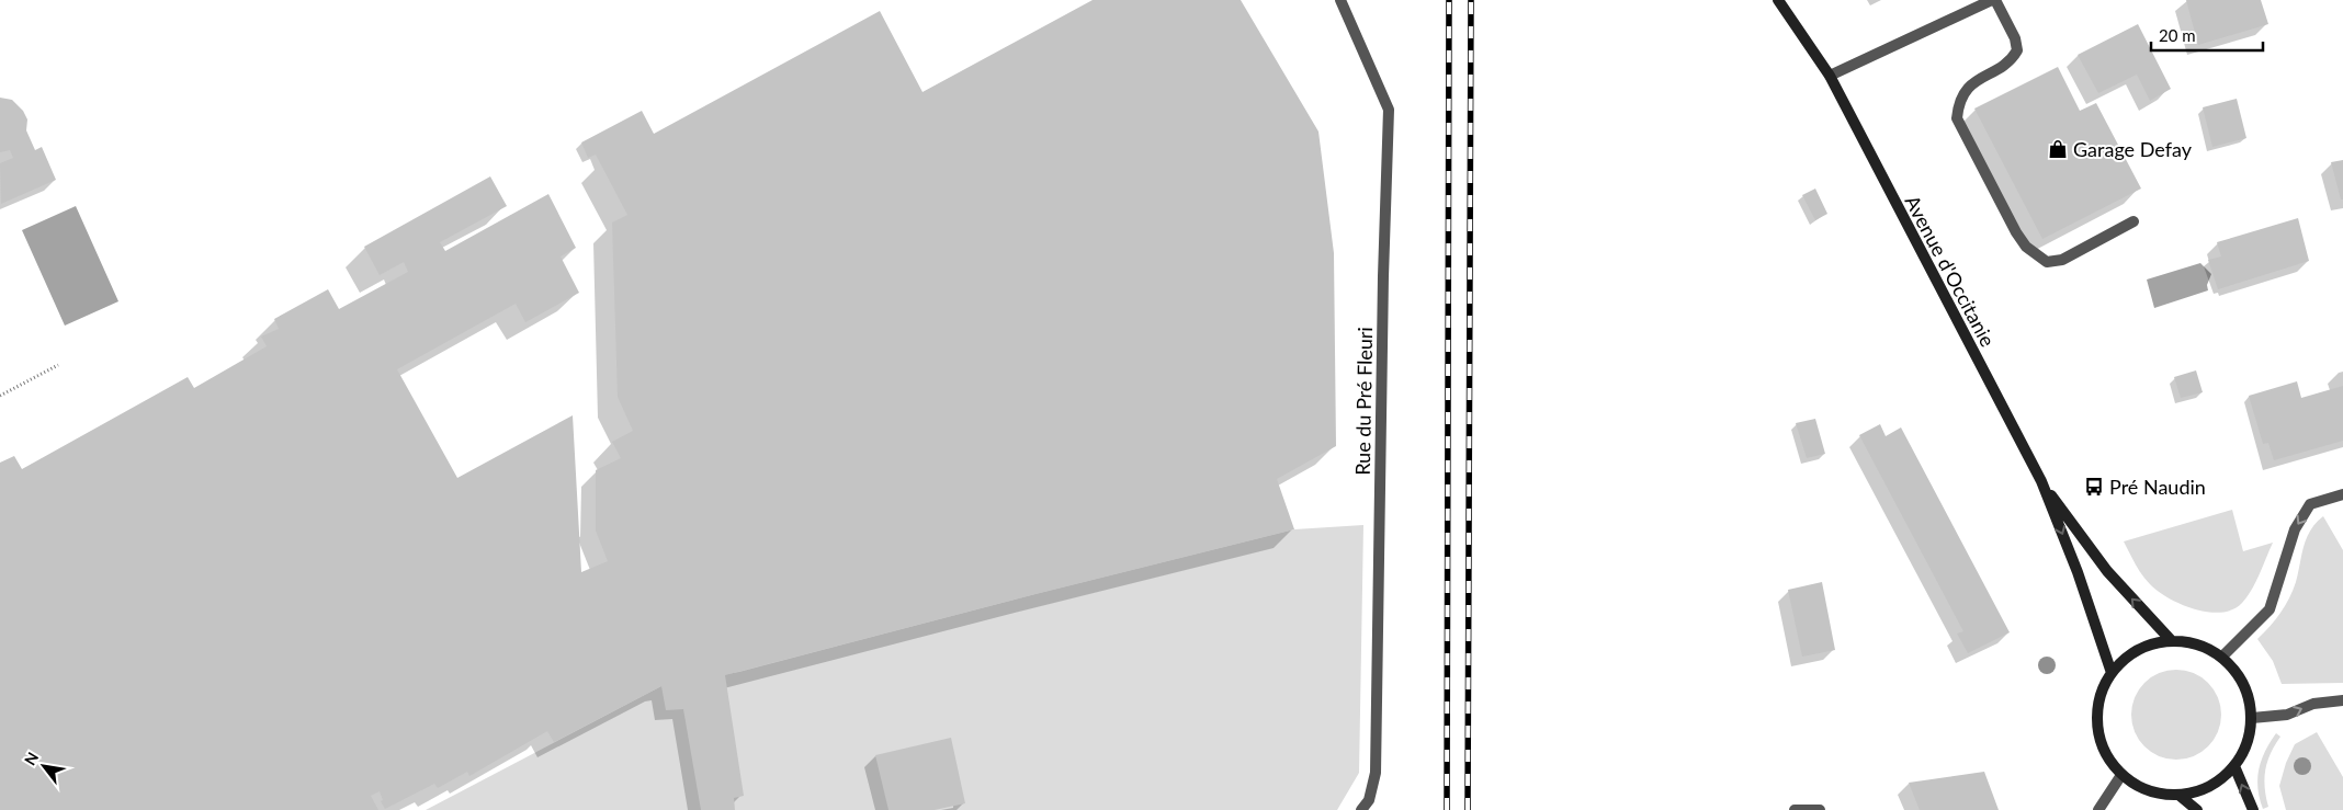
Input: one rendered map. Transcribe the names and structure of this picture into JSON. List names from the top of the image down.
{
  "streets": {
    "main road": ["Avenue d'Occitanie"],
    "street": ["Rue du Pré Fleuri"]
  },
  "places": {
    "shop": ["Garage Defay"],
    "bus stop": ["Pré Naudin"]
  },
  "scale_bar": "20 m",
  "north": "top left"
}
